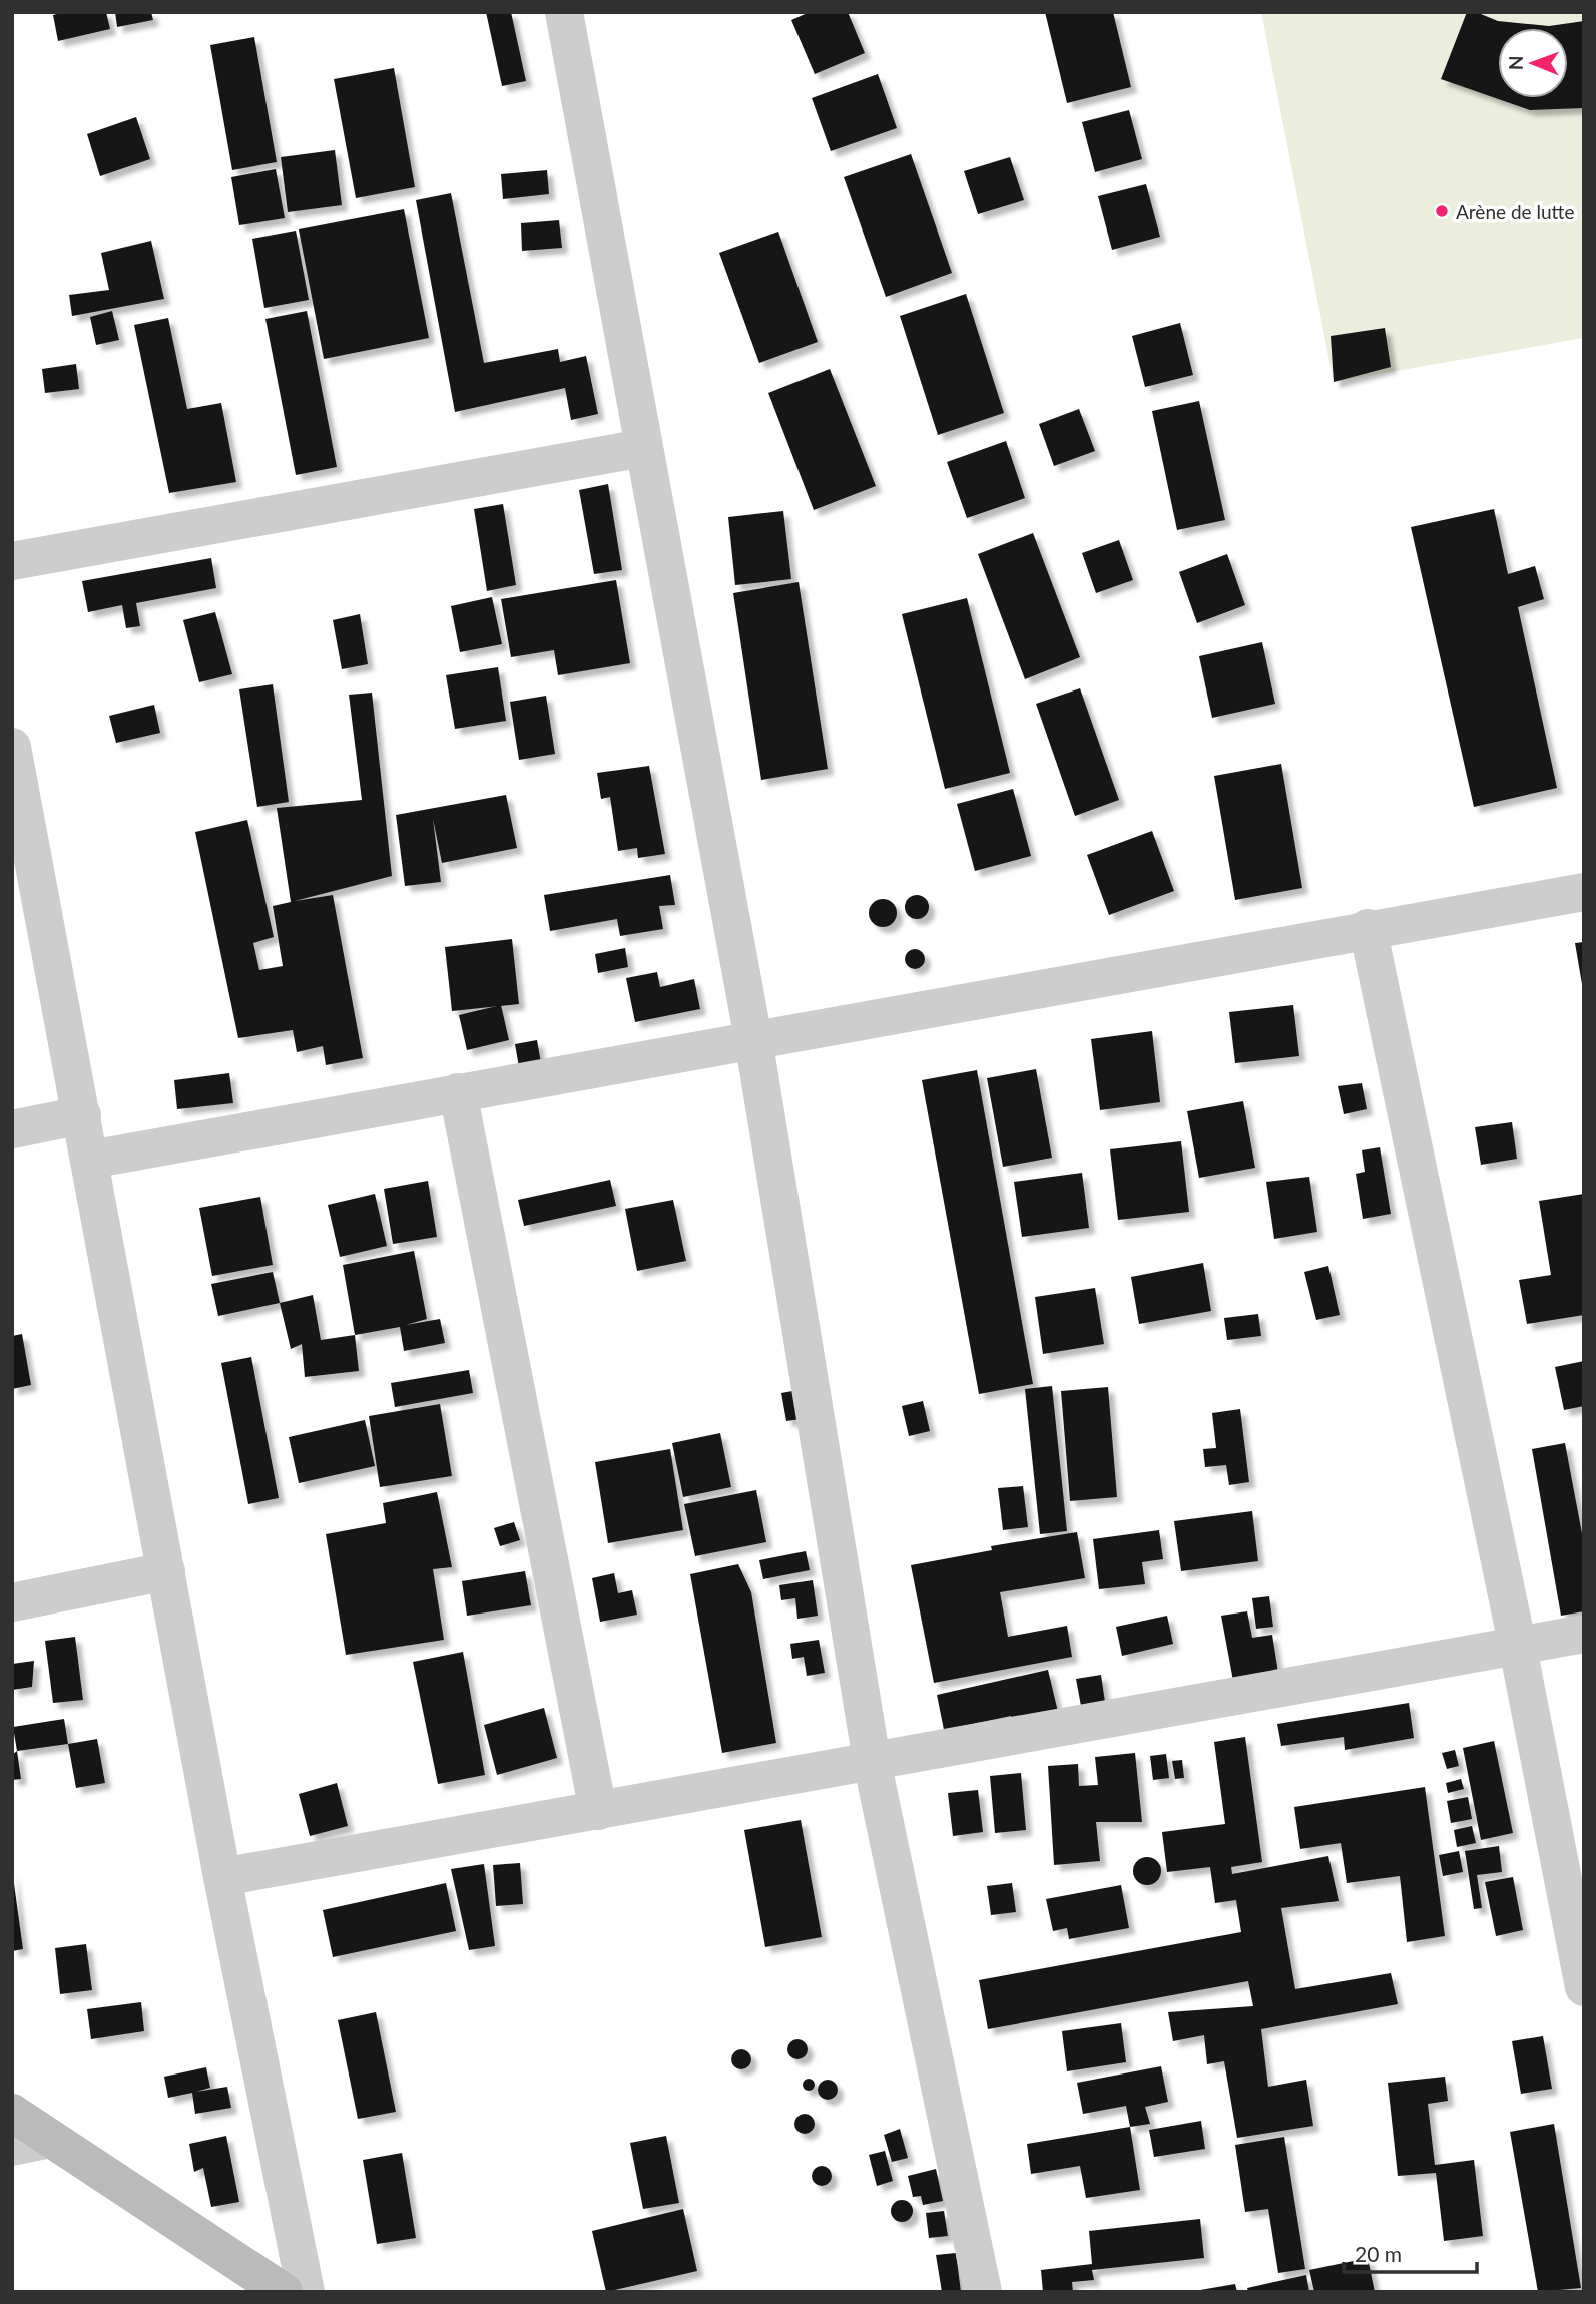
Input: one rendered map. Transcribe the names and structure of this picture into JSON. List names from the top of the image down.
{
  "places": ["Arène de lutte"],
  "scale_bar": "20 m",
  "north": "left"
}
